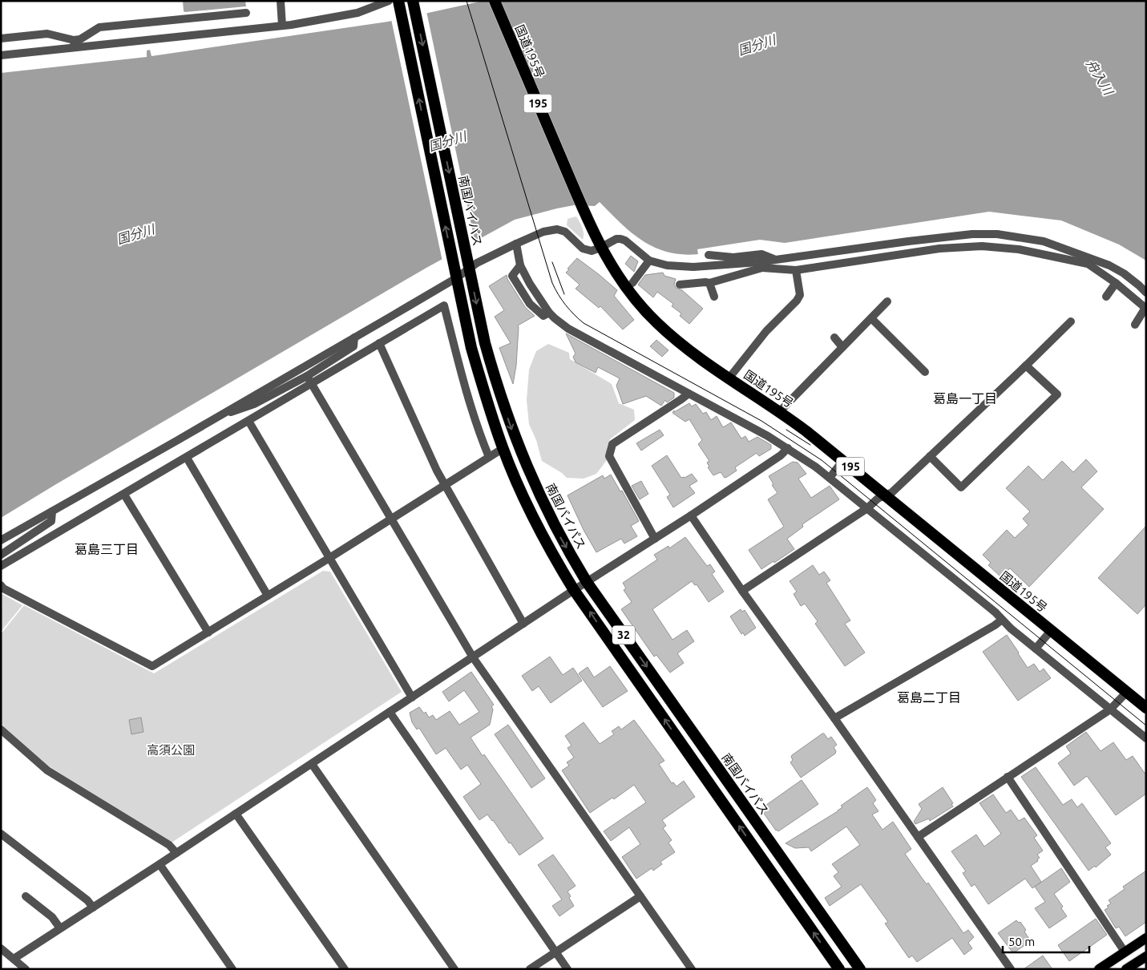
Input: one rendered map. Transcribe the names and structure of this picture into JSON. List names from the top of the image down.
{
  "streets": {
    "highway": [
      "国道195号",
      "195",
      "南国バイパス",
      "32"
    ]
  },
  "districts": ["葛島一丁目", "葛島三丁目", "葛島二丁目"],
  "water": ["国分川", "舟入川"],
  "parks": ["高須公園"],
  "scale_bar": "50 m"
}
